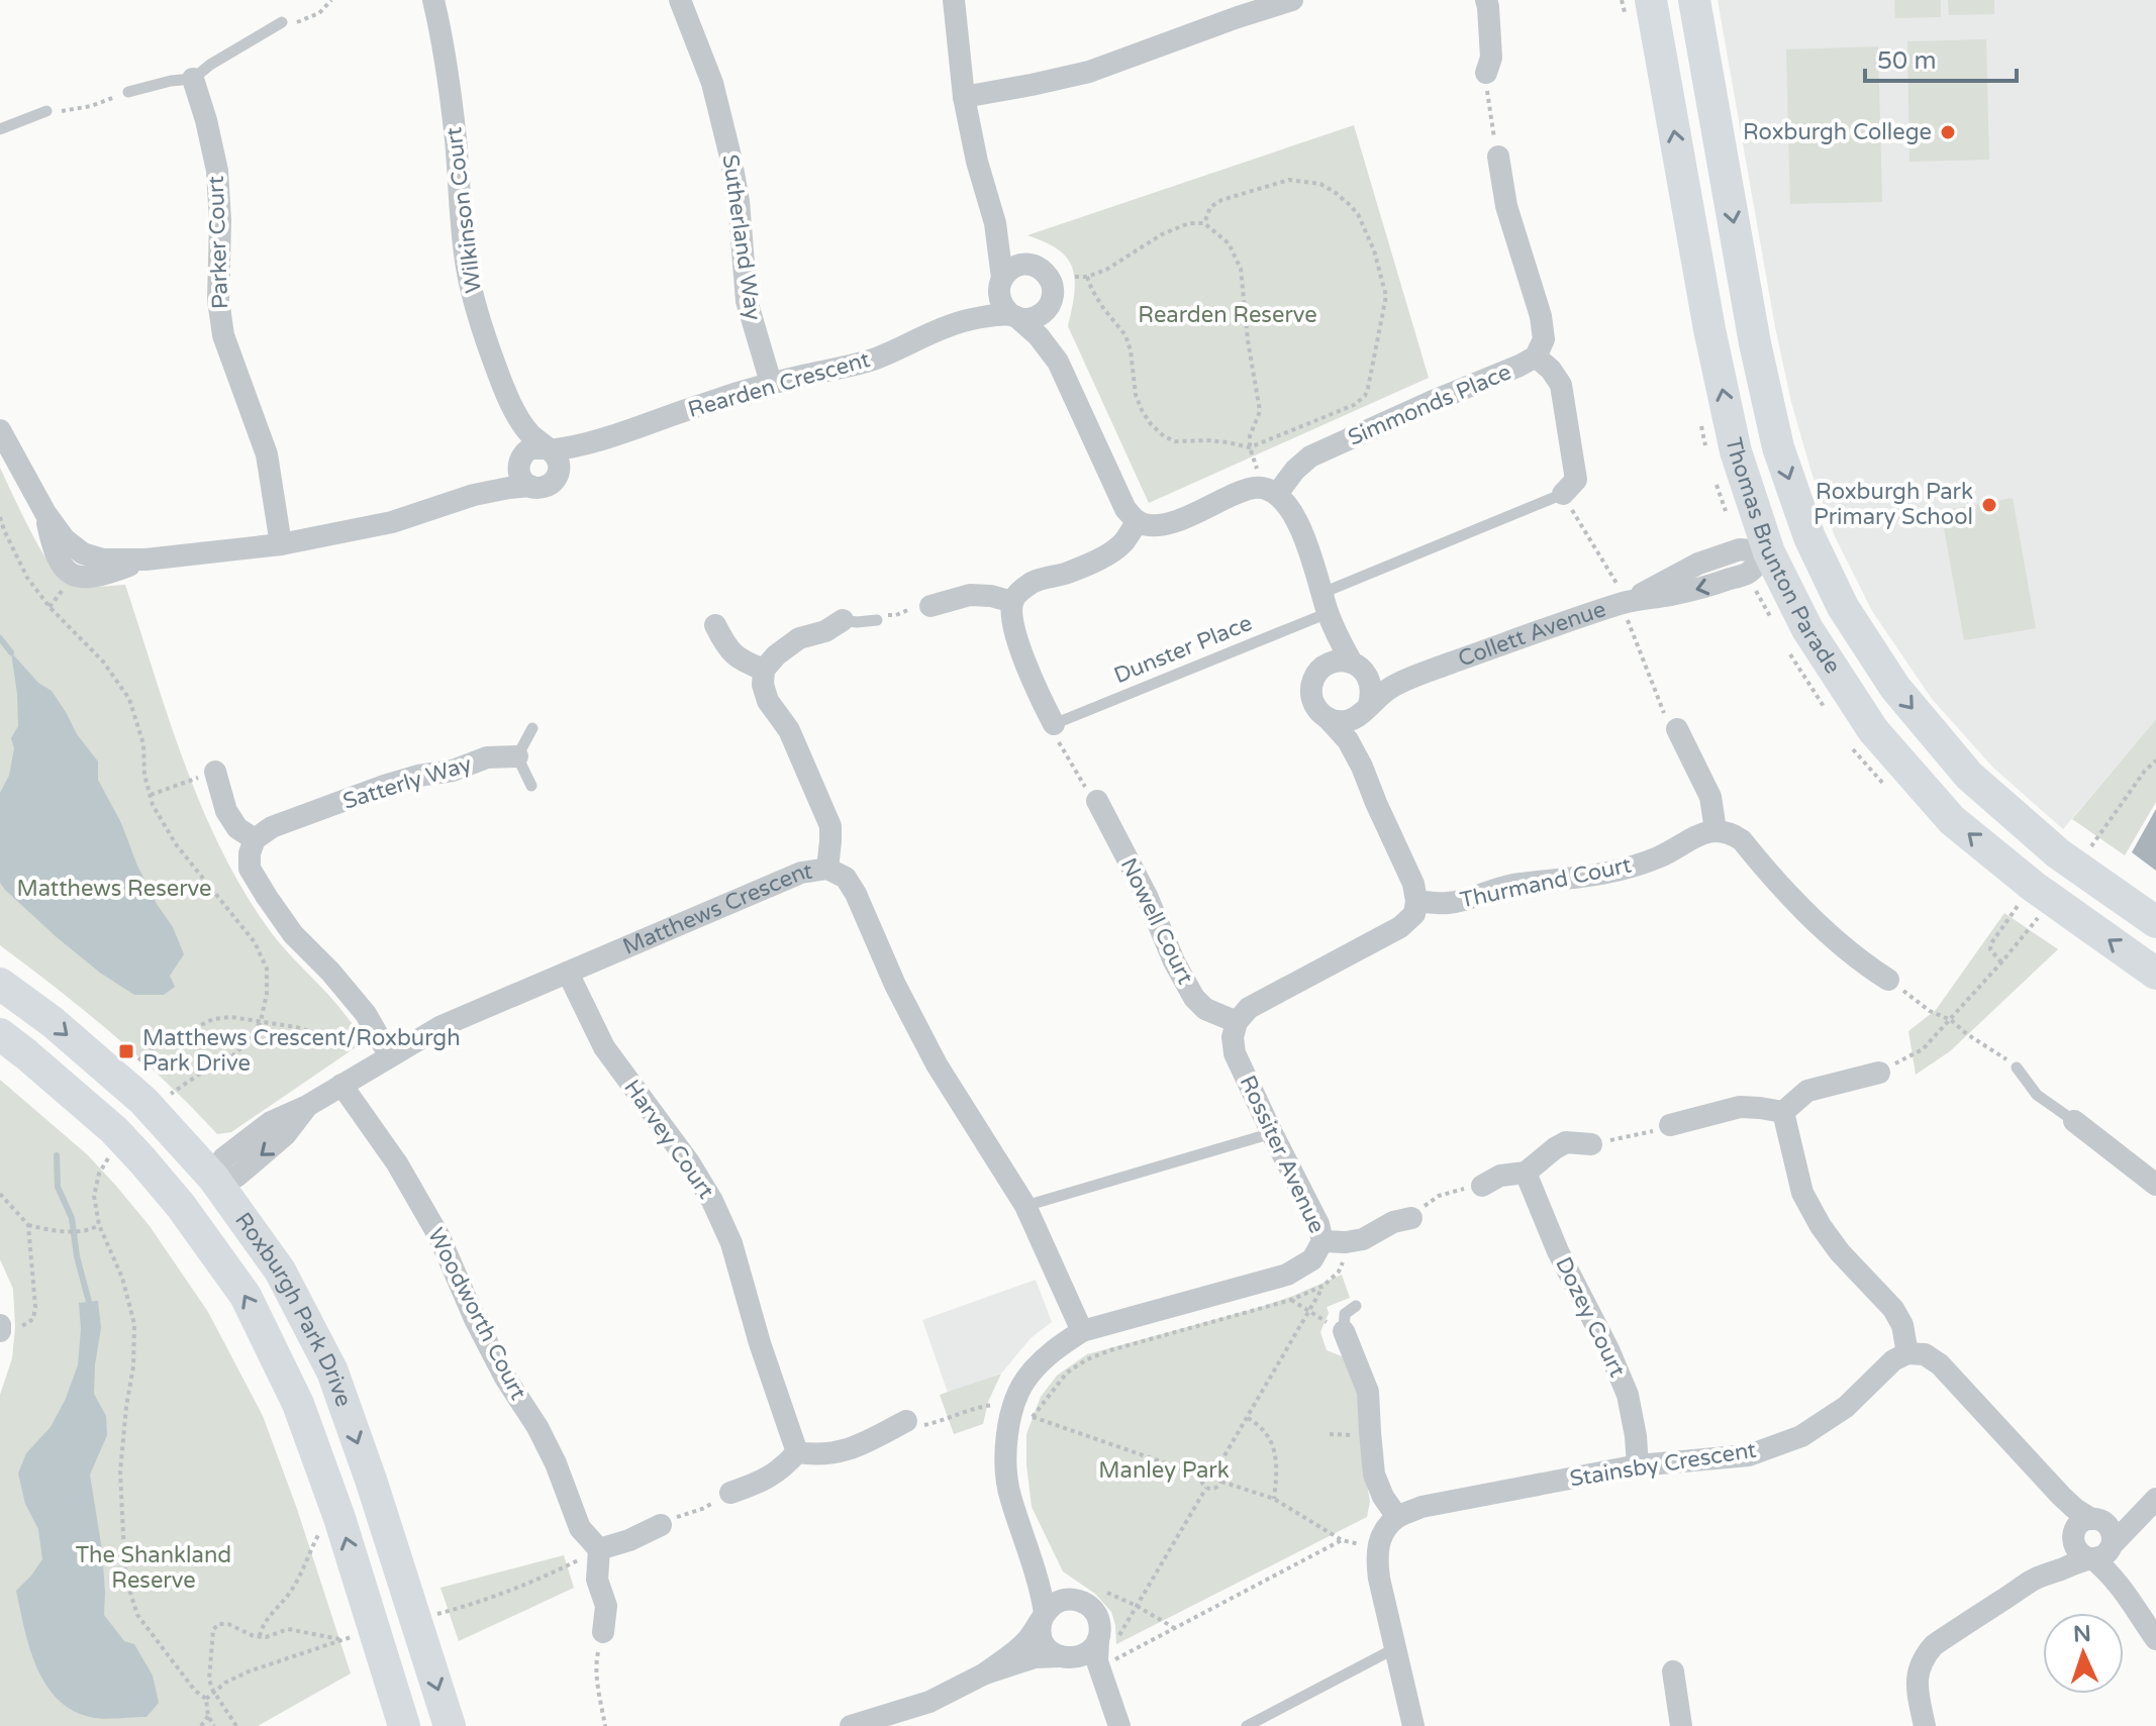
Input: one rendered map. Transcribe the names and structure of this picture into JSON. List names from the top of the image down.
{
  "streets": {
    "street": [
      "Wilkinson Court",
      "Sutherland Way",
      "Parker Court",
      "Rearden Crescent",
      "Simmonds Place",
      "Thomas Brunton Parade",
      "Collett Avenue",
      "Satterly Way",
      "Thurmand Court",
      "Matthews Crescent",
      "Nowell Court",
      "Harvey Court",
      "Rossiter Avenue",
      "Roxburgh Park Drive",
      "Woodworth Court",
      "Dozey Court",
      "Stainsby Crescent"
    ],
    "lane": ["Dunster Place"]
  },
  "crossings": [
    ["Wilkinson Court", "Rearden Crescent"],
    ["Sutherland Way", "Rearden Crescent"],
    ["Thomas Brunton Parade", "Collett Avenue"],
    ["Matthews Crescent", "Harvey Court"],
    ["Matthews Crescent", "Rossiter Avenue"],
    ["Matthews Crescent", "Roxburgh Park Drive"],
    ["Matthews Crescent", "Woodworth Court"],
    ["Nowell Court", "Rossiter Avenue"],
    ["Dozey Court", "Stainsby Crescent"]
  ],
  "parks": [
    "Rearden Reserve",
    "Matthews Reserve",
    "Manley Park",
    "The Shankland Reserve"
  ],
  "places": {
    "other": ["Roxburgh College", "Roxburgh Park Primary School"],
    "transit": ["Matthews Crescent/Roxburgh Park Drive"]
  },
  "scale_bar": "50 m",
  "north": "top"
}
